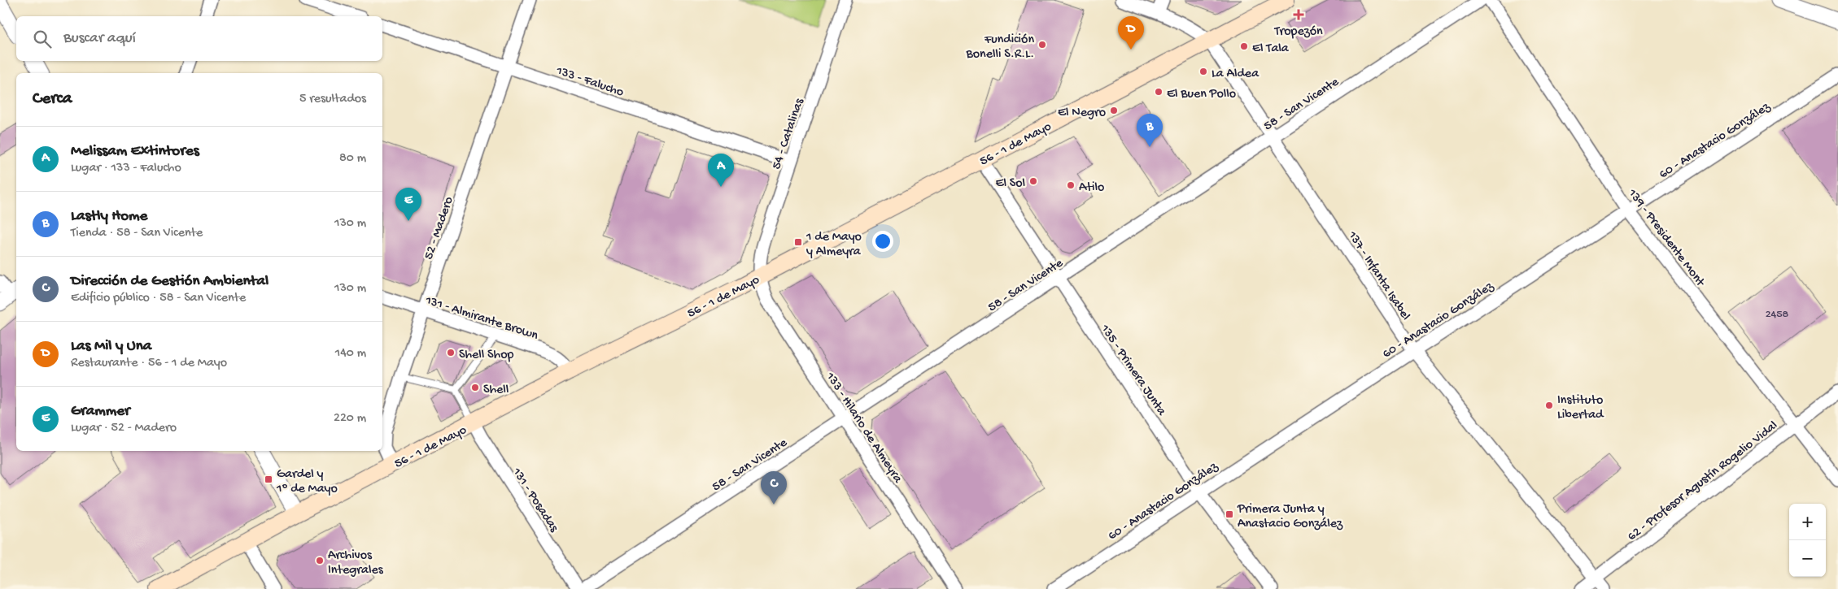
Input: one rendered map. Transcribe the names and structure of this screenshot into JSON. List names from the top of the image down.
{
  "streets": {
    "main road": ["56 - 1 de Mayo"],
    "street": [
      "133 - Falucho",
      "58 - San Vicente",
      "54 - Catalinas",
      "60 - Anastacio González",
      "52 - Madero",
      "139 - Presidente Mont",
      "137 - Infanta Isabel",
      "131 - Almirante Brown",
      "135 - Primera Junta",
      "133 - Hilario de Almeyra",
      "62 - Profesor Agustín Rogelio Vidal",
      "131 - Posadas"
    ]
  },
  "crossings": [
    ["133 - Falucho", "54 - Catalinas"],
    ["133 - Falucho", "52 - Madero"],
    ["58 - San Vicente", "137 - Infanta Isabel"],
    ["58 - San Vicente", "135 - Primera Junta"],
    ["58 - San Vicente", "133 - Hilario de Almeyra"],
    ["54 - Catalinas", "56 - 1 de Mayo"],
    ["54 - Catalinas", "133 - Hilario de Almeyra"],
    ["60 - Anastacio González", "139 - Presidente Mont"],
    ["60 - Anastacio González", "137 - Infanta Isabel"],
    ["60 - Anastacio González", "135 - Primera Junta"],
    ["56 - 1 de Mayo", "52 - Madero"],
    ["56 - 1 de Mayo", "137 - Infanta Isabel"],
    ["56 - 1 de Mayo", "131 - Almirante Brown"],
    ["56 - 1 de Mayo", "135 - Primera Junta"],
    ["56 - 1 de Mayo", "133 - Hilario de Almeyra"],
    ["56 - 1 de Mayo", "131 - Posadas"],
    ["52 - Madero", "131 - Almirante Brown"],
    ["139 - Presidente Mont", "62 - Profesor Agustín Rogelio Vidal"],
    ["137 - Infanta Isabel", "62 - Profesor Agustín Rogelio Vidal"]
  ],
  "places": {
    "health": ["Tropezón"],
    "other": [
      "Fundición Bonelli S.R.L.",
      "El Tala",
      "La Aldea",
      "El Buen Pollo",
      "El Negro",
      "El Sol",
      "Atilo",
      "Shell Shop",
      "Shell",
      "Instituto Libertad",
      "Archivos Integrales"
    ],
    "transit": ["1 de Mayo y Almeyra", "Gardel y 1º de Mayo", "Primera Junta y Anastacio González"]
  },
  "house_numbers": ["2458"],
  "page": {
    "pins": [
      "D",
      "B",
      "A",
      "E",
      "C"
    ],
    "search": "Buscar aquí",
    "heading": ["Cerca", "5 resultados"],
    "list": [
      {
        "mark": "A",
        "name": "Melissam Extintores",
        "note": "Lugar · 133 - Falucho",
        "value": "80 m"
      },
      {
        "mark": "B",
        "name": "Lastly Home",
        "note": "Tienda · 58 - San Vicente",
        "value": "130 m"
      },
      {
        "mark": "C",
        "name": "Dirección de Gestión Ambiental",
        "note": "Edificio público · 58 - San Vicente",
        "value": "130 m"
      },
      {
        "mark": "D",
        "name": "Las Mil y Una",
        "note": "Restaurante · 56 - 1 de Mayo",
        "value": "140 m"
      },
      {
        "mark": "E",
        "name": "Grammer",
        "note": "Lugar · 52 - Madero",
        "value": "220 m"
      }
    ],
    "map_buttons": ["+", "−"]
  }
}
